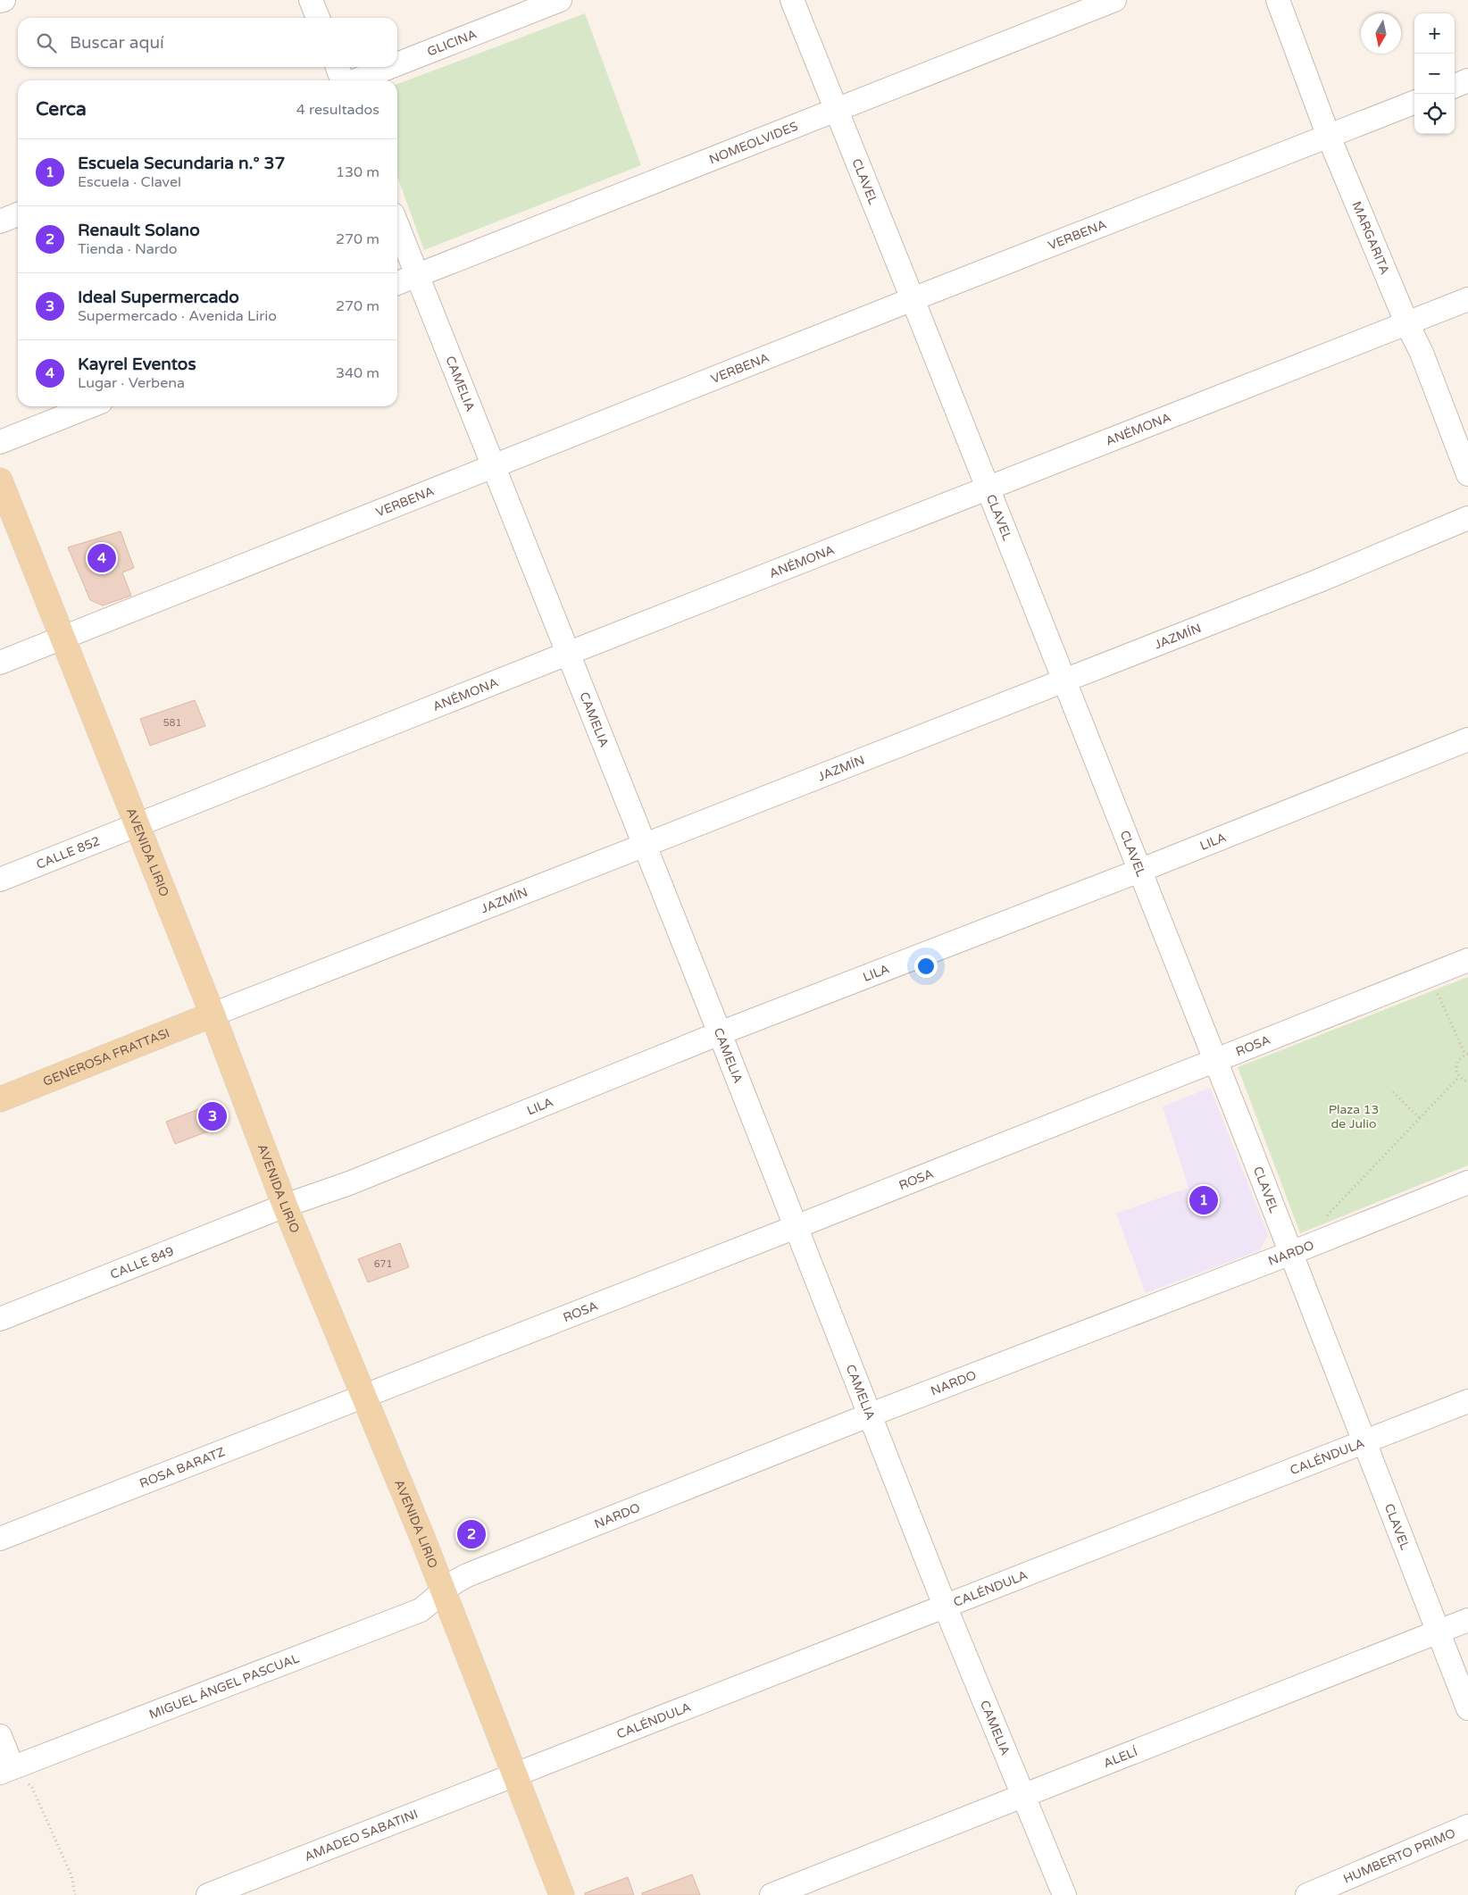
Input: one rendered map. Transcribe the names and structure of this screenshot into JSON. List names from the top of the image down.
{
  "streets": {
    "main road": ["AVENIDA LIRIO", "GENEROSA FRATTASI"],
    "street": [
      "GLICINA",
      "NOMEOLVIDES",
      "CLAVEL",
      "VERBENA",
      "MARGARITA",
      "CAMELIA",
      "ANÉMONA",
      "JAZMÍN",
      "LILA",
      "CALLE 852",
      "ROSA",
      "NARDO",
      "CALLE 849",
      "CALÉNDULA",
      "ROSA BARATZ",
      "MIGUEL ÁNGEL PASCUAL",
      "ALELÍ",
      "AMADEO SABATINI",
      "HUMBERTO PRIMO"
    ]
  },
  "crossings": [
    ["NOMEOLVIDES", "CLAVEL"],
    ["NOMEOLVIDES", "CAMELIA"],
    ["CLAVEL", "VERBENA"],
    ["CLAVEL", "ANÉMONA"],
    ["CLAVEL", "JAZMÍN"],
    ["CLAVEL", "LILA"],
    ["CLAVEL", "ROSA"],
    ["CLAVEL", "NARDO"],
    ["CLAVEL", "CALÉNDULA"],
    ["CLAVEL", "ALELÍ"],
    ["VERBENA", "MARGARITA"],
    ["VERBENA", "CAMELIA"],
    ["VERBENA", "AVENIDA LIRIO"],
    ["MARGARITA", "ANÉMONA"],
    ["CAMELIA", "ANÉMONA"],
    ["CAMELIA", "JAZMÍN"],
    ["CAMELIA", "LILA"],
    ["CAMELIA", "ROSA"],
    ["CAMELIA", "NARDO"],
    ["CAMELIA", "CALÉNDULA"],
    ["CAMELIA", "ALELÍ"],
    ["ANÉMONA", "CALLE 852"],
    ["ANÉMONA", "AVENIDA LIRIO"],
    ["JAZMÍN", "AVENIDA LIRIO"],
    ["JAZMÍN", "GENEROSA FRATTASI"],
    ["LILA", "AVENIDA LIRIO"],
    ["LILA", "CALLE 849"],
    ["CALLE 852", "AVENIDA LIRIO"],
    ["AVENIDA LIRIO", "ROSA"],
    ["AVENIDA LIRIO", "GENEROSA FRATTASI"],
    ["AVENIDA LIRIO", "NARDO"],
    ["AVENIDA LIRIO", "CALLE 849"],
    ["AVENIDA LIRIO", "CALÉNDULA"],
    ["AVENIDA LIRIO", "ROSA BARATZ"],
    ["AVENIDA LIRIO", "MIGUEL ÁNGEL PASCUAL"],
    ["AVENIDA LIRIO", "AMADEO SABATINI"],
    ["ROSA", "ROSA BARATZ"],
    ["NARDO", "MIGUEL ÁNGEL PASCUAL"],
    ["CALÉNDULA", "AMADEO SABATINI"]
  ],
  "parks": ["Plaza 13 de Julio"],
  "house_numbers": ["581", "671"],
  "north": "bottom",
  "page": {
    "map_buttons": ["+", "−"],
    "search": "Buscar aquí",
    "heading": ["Cerca", "4 resultados"],
    "list": [
      {
        "mark": "1",
        "name": "Escuela Secundaria n.° 37",
        "note": "Escuela · Clavel",
        "value": "130 m"
      },
      {
        "mark": "2",
        "name": "Renault Solano",
        "note": "Tienda · Nardo",
        "value": "270 m"
      },
      {
        "mark": "3",
        "name": "Ideal Supermercado",
        "note": "Supermercado · Avenida Lirio",
        "value": "270 m"
      },
      {
        "mark": "4",
        "name": "Kayrel Eventos",
        "note": "Lugar · Verbena",
        "value": "340 m"
      }
    ],
    "pins": [
      "4",
      "3",
      "1",
      "2"
    ]
  }
}
